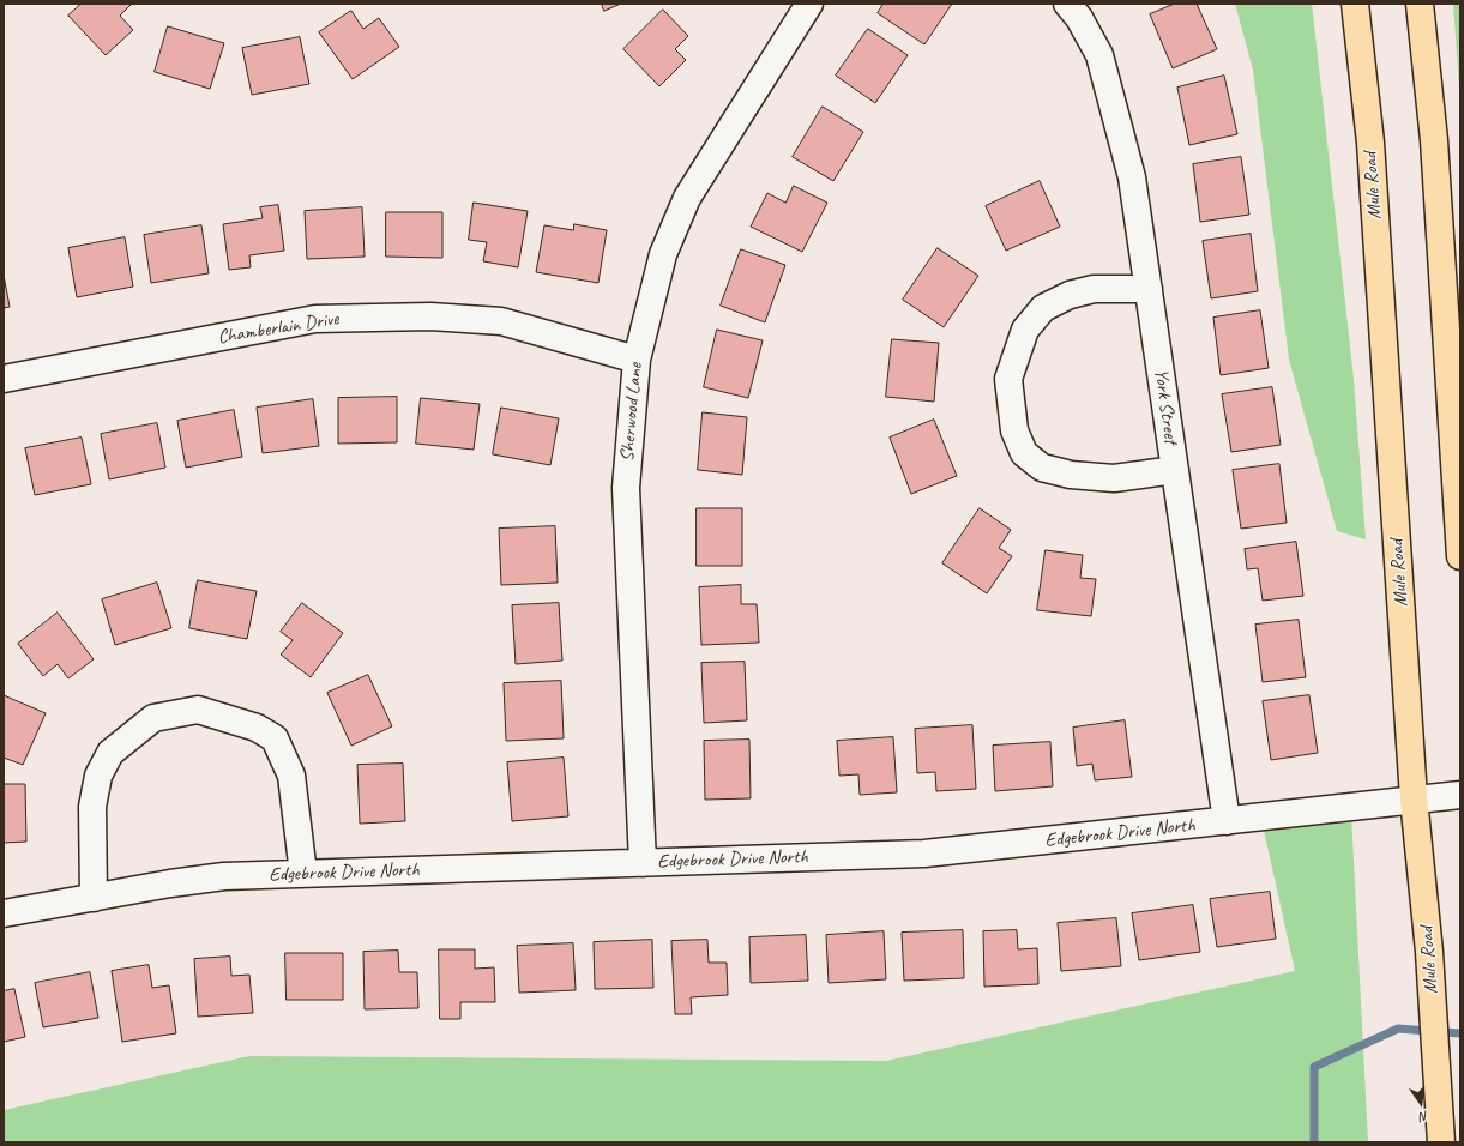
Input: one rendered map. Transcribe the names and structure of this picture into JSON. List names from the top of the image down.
{
  "streets": {
    "main road": ["Mule Road"],
    "street": [
      "Chamberlain Drive",
      "York Street",
      "Sherwood Lane",
      "Edgebrook Drive North"
    ]
  },
  "crossings": [
    ["Mule Road", "Edgebrook Drive North"],
    ["Chamberlain Drive", "Sherwood Lane"],
    ["York Street", "Edgebrook Drive North"],
    ["Sherwood Lane", "Edgebrook Drive North"]
  ],
  "north": "bottom"
}
